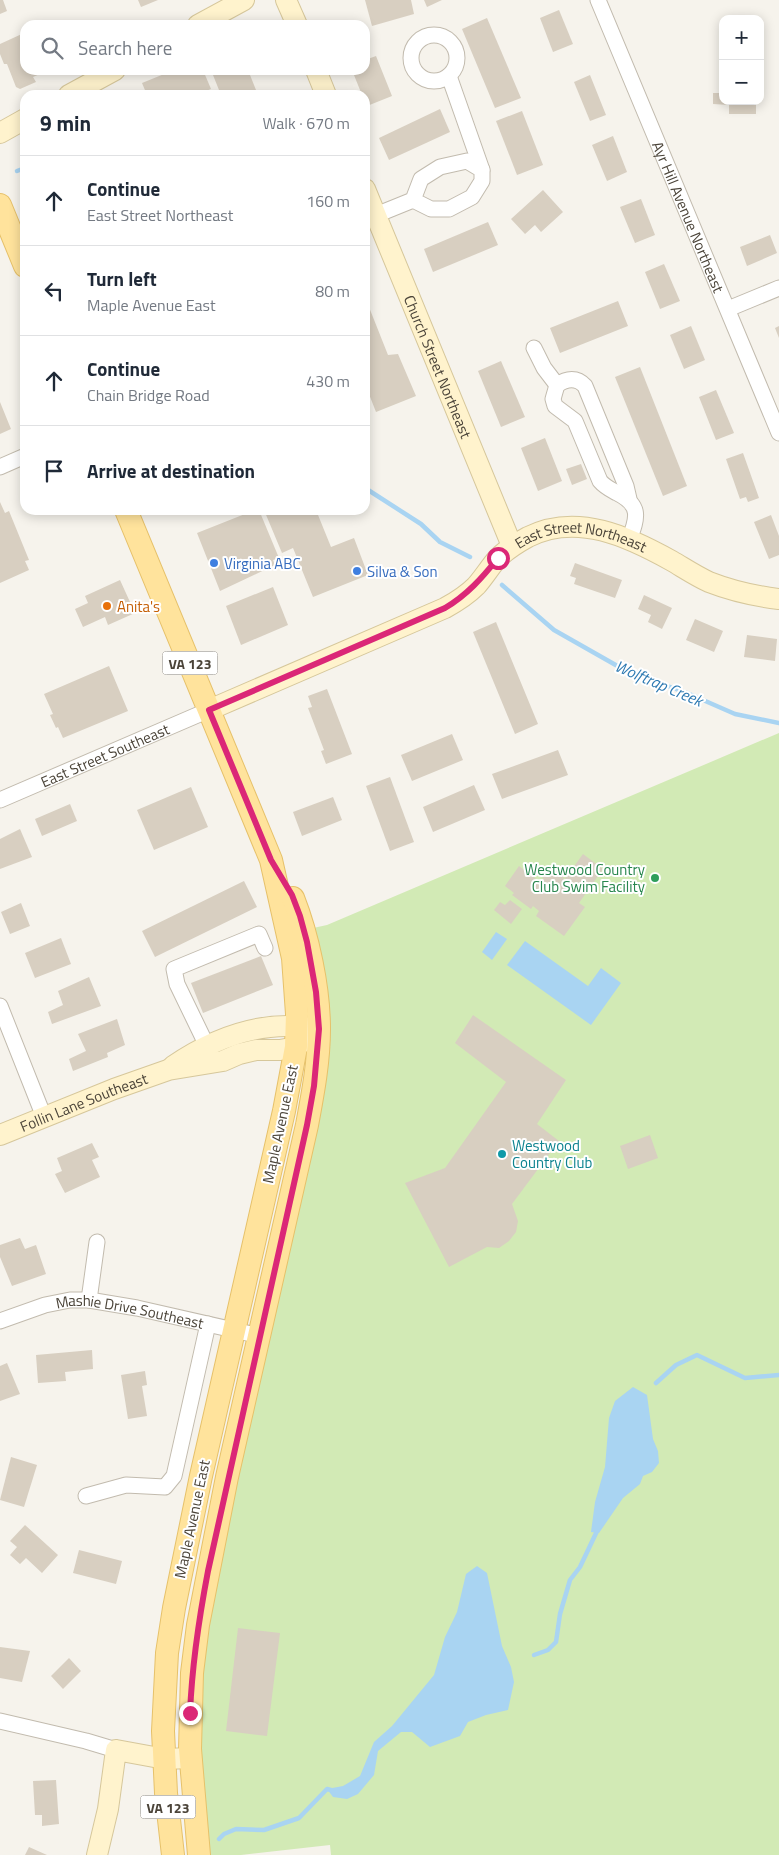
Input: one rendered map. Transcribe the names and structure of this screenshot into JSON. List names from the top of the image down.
{
  "streets": {
    "main road": ["VA 123", "Maple Avenue East"],
    "street": [
      "Ayr Hill Avenue Northeast",
      "Church Street Northeast",
      "East Street Northeast",
      "East Street Southeast",
      "Follin Lane Southeast",
      "Mashie Drive Southeast"
    ]
  },
  "crossings": [
    ["Church Street Northeast", "East Street Northeast"],
    ["East Street Northeast", "East Street Southeast"],
    ["East Street Northeast", "Maple Avenue East"],
    ["VA 123", "Follin Lane Southeast"],
    ["VA 123", "Maple Avenue East"],
    ["VA 123", "Mashie Drive Southeast"],
    ["East Street Southeast", "Maple Avenue East"],
    ["Follin Lane Southeast", "Maple Avenue East"],
    ["Maple Avenue East", "Mashie Drive Southeast"]
  ],
  "water": ["Wolftrap Creek"],
  "places": [
    "Virginia ABC",
    "Silva & Son",
    "Anita's",
    "Westwood Country Club Swim Facility",
    "Westwood Country Club"
  ],
  "page": {
    "map_buttons": ["+", "−"],
    "search": "Search here",
    "heading": ["9 min", "Walk · 670 m"],
    "list": [
      ["Continue", "East Street Northeast", "160 m"],
      ["Turn left", "Maple Avenue East", "80 m"],
      ["Continue", "Chain Bridge Road", "430 m"],
      "Arrive at destination"
    ]
  }
}
